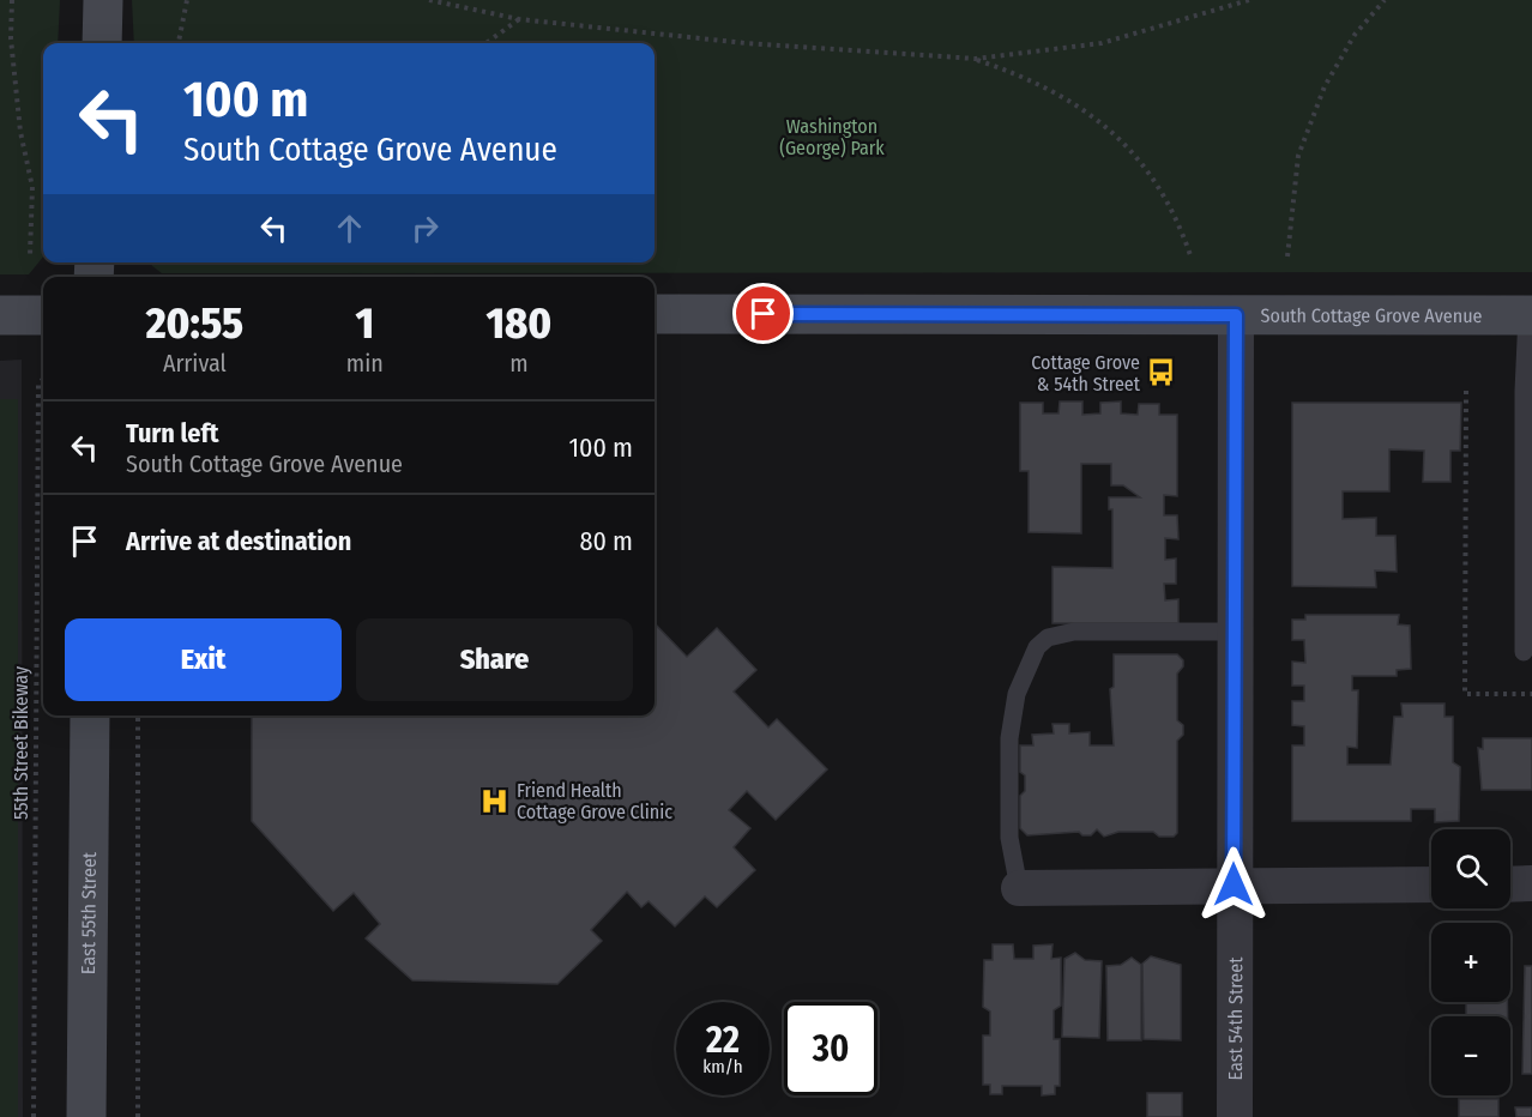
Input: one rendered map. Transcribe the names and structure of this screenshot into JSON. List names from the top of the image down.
{
  "streets": {
    "main road": ["South Cottage Grove Avenue", "East 55th Street"],
    "street": ["East 54th Street"],
    "path": ["55th Street Bikeway"]
  },
  "crossings": [
    ["South Cottage Grove Avenue", "East 54th Street"]
  ],
  "parks": ["Washington (George) Park"],
  "places": {
    "bus stop": ["Cottage Grove & 54th Street"],
    "hospital": ["Friend Health Cottage Grove Clinic"]
  },
  "page": {
    "turn": ["100 m", "South Cottage Grove Avenue"],
    "eta": [
      "20:55",
      "Arrival",
      "1",
      "min",
      "180",
      "m"
    ],
    "list": [
      {
        "name": "Turn left",
        "note": "South Cottage Grove Avenue",
        "value": "100 m"
      },
      {
        "name": "Arrive at destination",
        "value": "80 m"
      }
    ],
    "buttons": ["Exit", "Share"],
    "map_buttons": ["+", "−"],
    "speed": "22 km/h",
    "limit": "30"
  }
}
